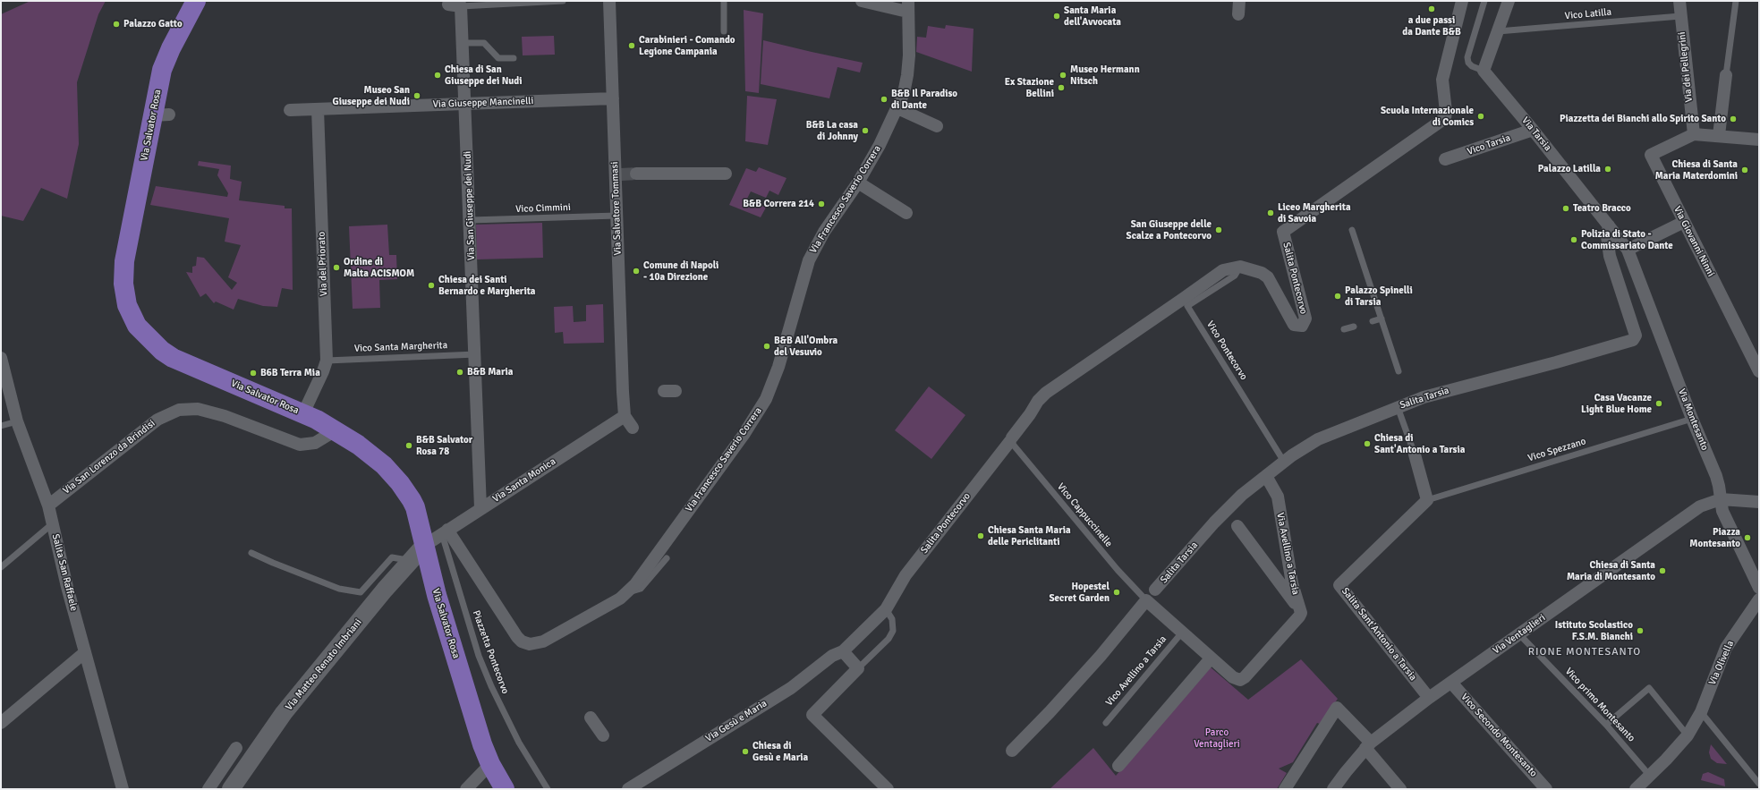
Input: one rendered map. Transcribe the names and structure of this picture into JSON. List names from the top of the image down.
{
  "streets": {
    "main road": ["Via Salvator Rosa", "Via Matteo Renato Imbriani"],
    "street": [
      "Via dei Pellegrini",
      "Via Giuseppe Mancinelli",
      "Via Tarsia",
      "Vico Tarsia",
      "Via Francesco Saverio Correra",
      "Via San Giuseppe dei Nudi",
      "Via Salvatore Tommasi",
      "Via Giovanni Ninni",
      "Via del Priorato",
      "Salita Pontecorvo",
      "Salita Tarsia",
      "Via Montesanto",
      "Via San Lorenzo da Brindisi",
      "Via Santa Monica",
      "Via Avellino a Tarsia",
      "Salita San Raffaele",
      "Salita Sant'Antonio a Tarsia",
      "Via Ventaglieri",
      "Via Olivella",
      "Via Gesù e Maria",
      "Vico Secondo Montesanto"
    ],
    "lane": [
      "Vico Latilla",
      "Vico Cimmini",
      "Vico Santa Margherita",
      "Vico Pontecorvo",
      "Vico Spezzano",
      "Vico Cappuccinelle",
      "Piazzetta Pontecorvo",
      "Vico Avellino a Tarsia",
      "Vico primo Montesanto"
    ]
  },
  "crossings": [
    ["Vico Latilla", "Via dei Pellegrini"],
    ["Via dei Pellegrini", "Via Giovanni Ninni"],
    ["Via Giuseppe Mancinelli", "Via San Giuseppe dei Nudi"],
    ["Via Giuseppe Mancinelli", "Via Salvatore Tommasi"],
    ["Via Giuseppe Mancinelli", "Via del Priorato"],
    ["Via Salvator Rosa", "Via del Priorato"],
    ["Via Salvator Rosa", "Via San Lorenzo da Brindisi"],
    ["Via Salvator Rosa", "Via Santa Monica"],
    ["Via Salvator Rosa", "Via Matteo Renato Imbriani"],
    ["Via Tarsia", "Vico Tarsia"],
    ["Via Tarsia", "Salita Tarsia"],
    ["Via Tarsia", "Via Montesanto"],
    ["Via Francesco Saverio Correra", "Via Santa Monica"],
    ["Via Francesco Saverio Correra", "Piazzetta Pontecorvo"],
    ["Via San Giuseppe dei Nudi", "Vico Cimmini"],
    ["Via San Giuseppe dei Nudi", "Vico Santa Margherita"],
    ["Via San Giuseppe dei Nudi", "Via Santa Monica"],
    ["Vico Cimmini", "Via Salvatore Tommasi"],
    ["Via Salvatore Tommasi", "Via Santa Monica"],
    ["Via del Priorato", "Vico Santa Margherita"],
    ["Salita Pontecorvo", "Vico Pontecorvo"],
    ["Salita Pontecorvo", "Vico Cappuccinelle"],
    ["Salita Pontecorvo", "Via Gesù e Maria"],
    ["Vico Pontecorvo", "Salita Tarsia"],
    ["Salita Tarsia", "Via Avellino a Tarsia"],
    ["Via Montesanto", "Vico Spezzano"],
    ["Via Montesanto", "Via Ventaglieri"],
    ["Vico Spezzano", "Salita Sant'Antonio a Tarsia"],
    ["Via San Lorenzo da Brindisi", "Salita San Raffaele"],
    ["Via Santa Monica", "Piazzetta Pontecorvo"],
    ["Via Santa Monica", "Via Matteo Renato Imbriani"],
    ["Salita Sant'Antonio a Tarsia", "Via Ventaglieri"],
    ["Via Ventaglieri", "Vico primo Montesanto"],
    ["Via Ventaglieri", "Vico Secondo Montesanto"],
    ["Via Olivella", "Vico primo Montesanto"]
  ],
  "districts": ["RIONE MONTESANTO"],
  "parks": ["Parco Ventaglieri"],
  "places": [
    "a due passi da Dante B&B",
    "Santa Maria dell'Avvocata",
    "Palazzo Gatto",
    "Carabinieri - Comando Legione Campania",
    "Chiesa di San Giuseppe dei Nudi",
    "Museo Hermann Nitsch",
    "Ex Stazione Bellini",
    "Museo San Giuseppe dei Nudi",
    "B&B Il Paradiso di Dante",
    "Scuola Internazionale di Comics",
    "Piazzetta dei Bianchi allo Spirito Santo",
    "B&B La casa di Johnny",
    "Palazzo Latilla",
    "Chiesa di Santa Maria Materdomini",
    "B&B Correra 214",
    "Teatro Bracco",
    "Liceo Margherita di Savoia",
    "San Giuseppe delle Scalze a Pontecorvo",
    "Polizia di Stato - Commissariato Dante",
    "Ordine di Malta ACISMOM",
    "Comune di Napoli - 10a Direzione",
    "Chiesa dei Santi Bernardo e Margherita",
    "Palazzo Spinelli di Tarsia",
    "B&B All'Ombra del Vesuvio",
    "B&B Maria",
    "B6B Terra Mia",
    "Casa Vacanze Light Blue Home",
    "Chiesa di Sant'Antonio a Tarsia",
    "B&B Salvator Rosa 78",
    "Chiesa Santa Maria delle Periclitanti",
    "Piazza Montesanto",
    "Chiesa di Santa Maria di Montesanto",
    "Hopestel Secret Garden",
    "Istituto Scolastico F.S.M. Bianchi",
    "Chiesa di Gesù e Maria"
  ]
}
